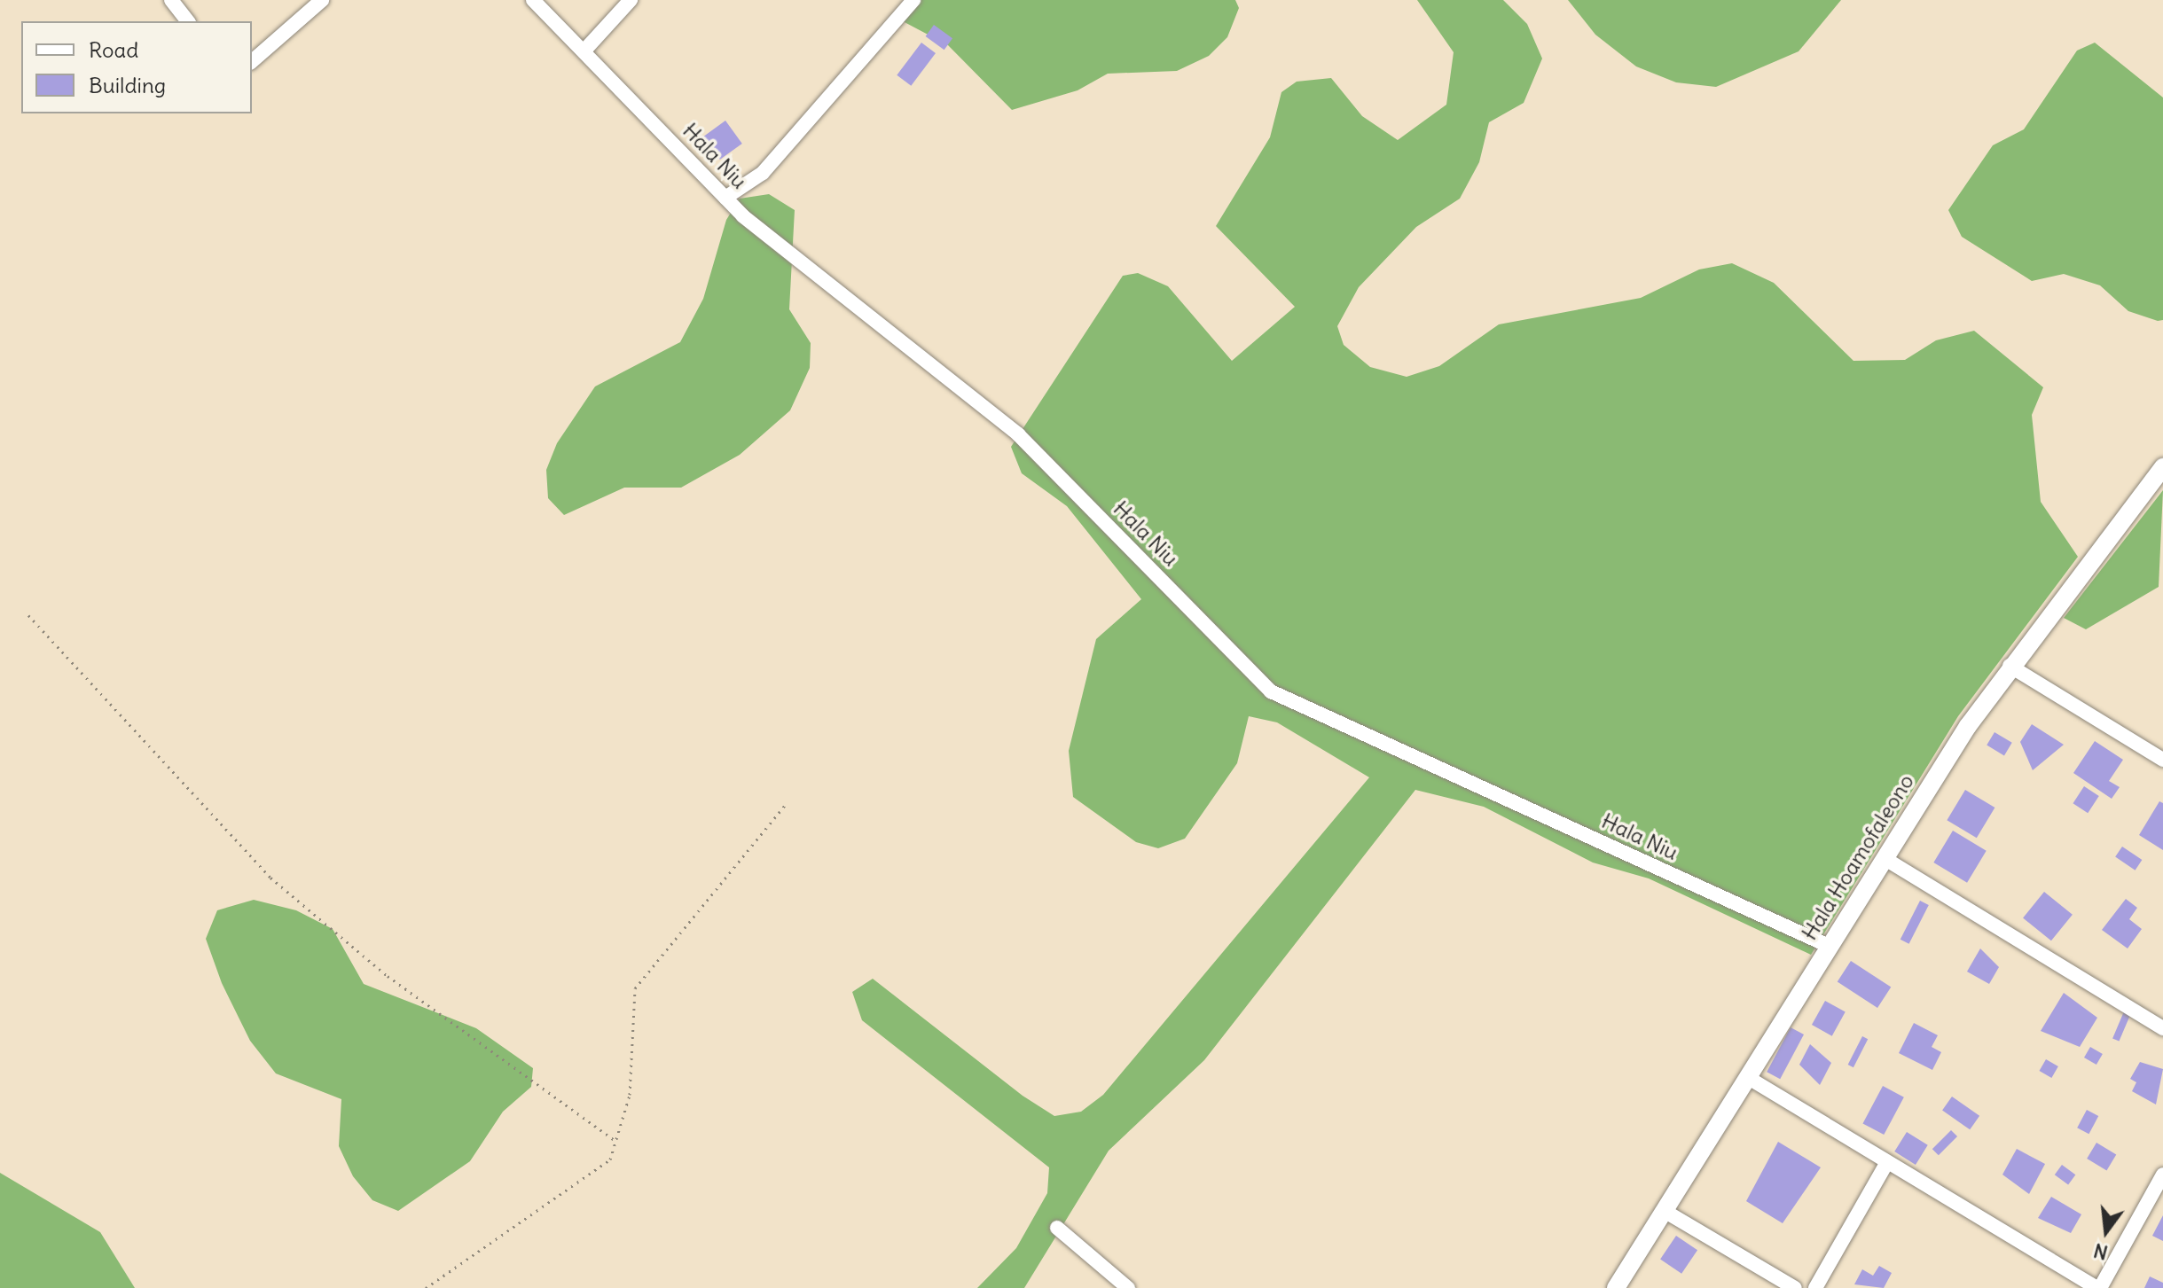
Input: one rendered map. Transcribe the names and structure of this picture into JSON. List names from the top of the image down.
{
  "streets": {
    "street": ["Hala Niu", "Hala Hoamofaleono"]
  },
  "crossings": [
    ["Hala Niu", "Hala Hoamofaleono"]
  ],
  "legend": ["Road", "Building"],
  "north": "bottom"
}
